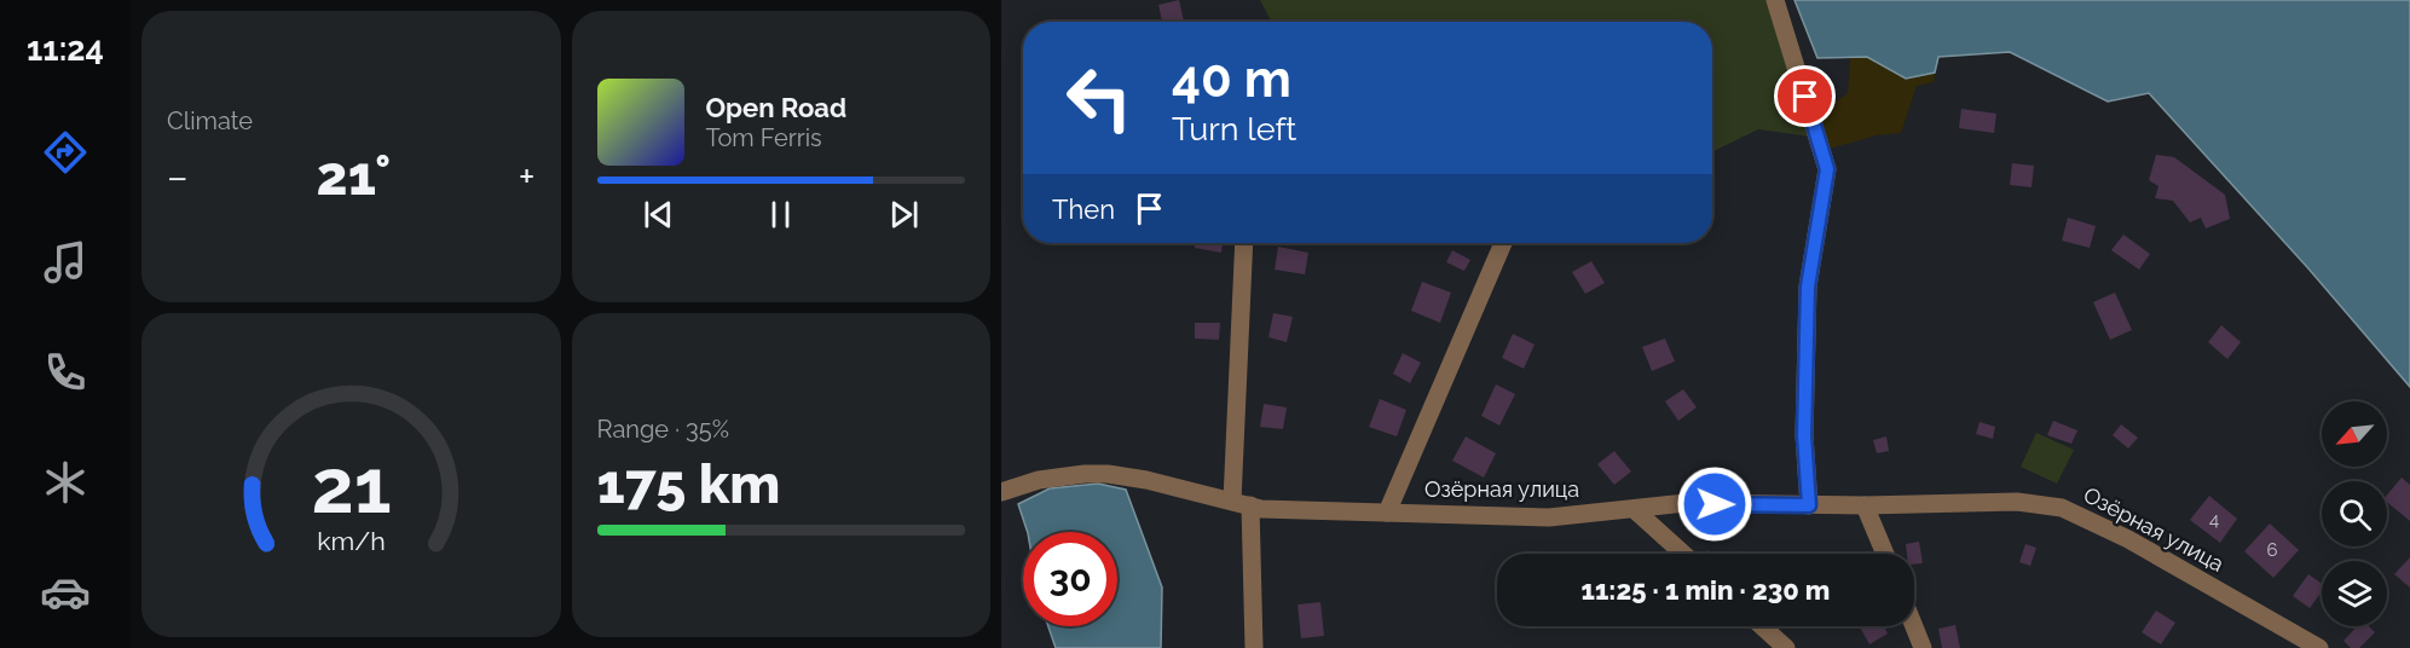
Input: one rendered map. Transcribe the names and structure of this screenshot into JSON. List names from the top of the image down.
{
  "streets": {
    "street": ["Озёрная улица"]
  },
  "house_numbers": ["4", "6"],
  "north": "bottom left",
  "page": {
    "tabs": "11:24",
    "tile": [
      "Climate",
      ["Range · 35%", "175 km"]
    ],
    "turn": ["40 m", "Turn left"],
    "song": ["Open Road", "Tom Ferris"],
    "heat": ["−", "21°", "+"],
    "then": "Then",
    "limit": "30",
    "trip": "11:25 · 1 min · 230 m",
    "gauge": ["21", "km/h"]
  }
}
